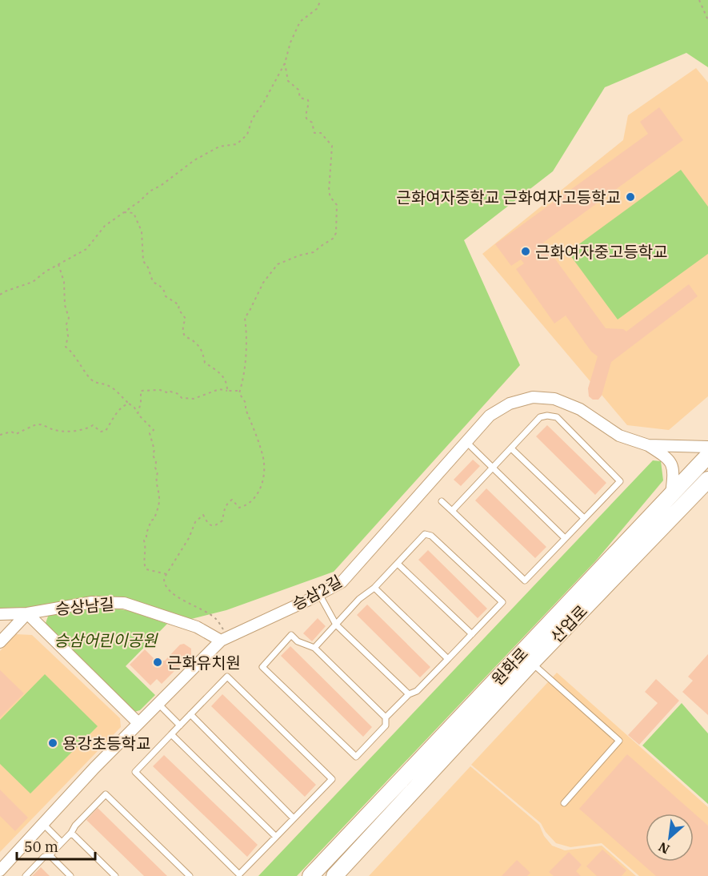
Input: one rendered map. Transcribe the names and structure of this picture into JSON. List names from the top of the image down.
{
  "streets": {
    "street": [
      "승삼2길",
      "승상남길",
      "산업로",
      "원화로"
    ]
  },
  "crossings": [
    ["승삼2길", "승상남길"]
  ],
  "parks": ["승삼어린이공원"],
  "places": [
    "근화여자중학교 근화여자고등학교",
    "근화여자중고등학교",
    "근화유치원",
    "용강초등학교"
  ],
  "scale_bar": "50 m",
  "north": "bottom left"
}
